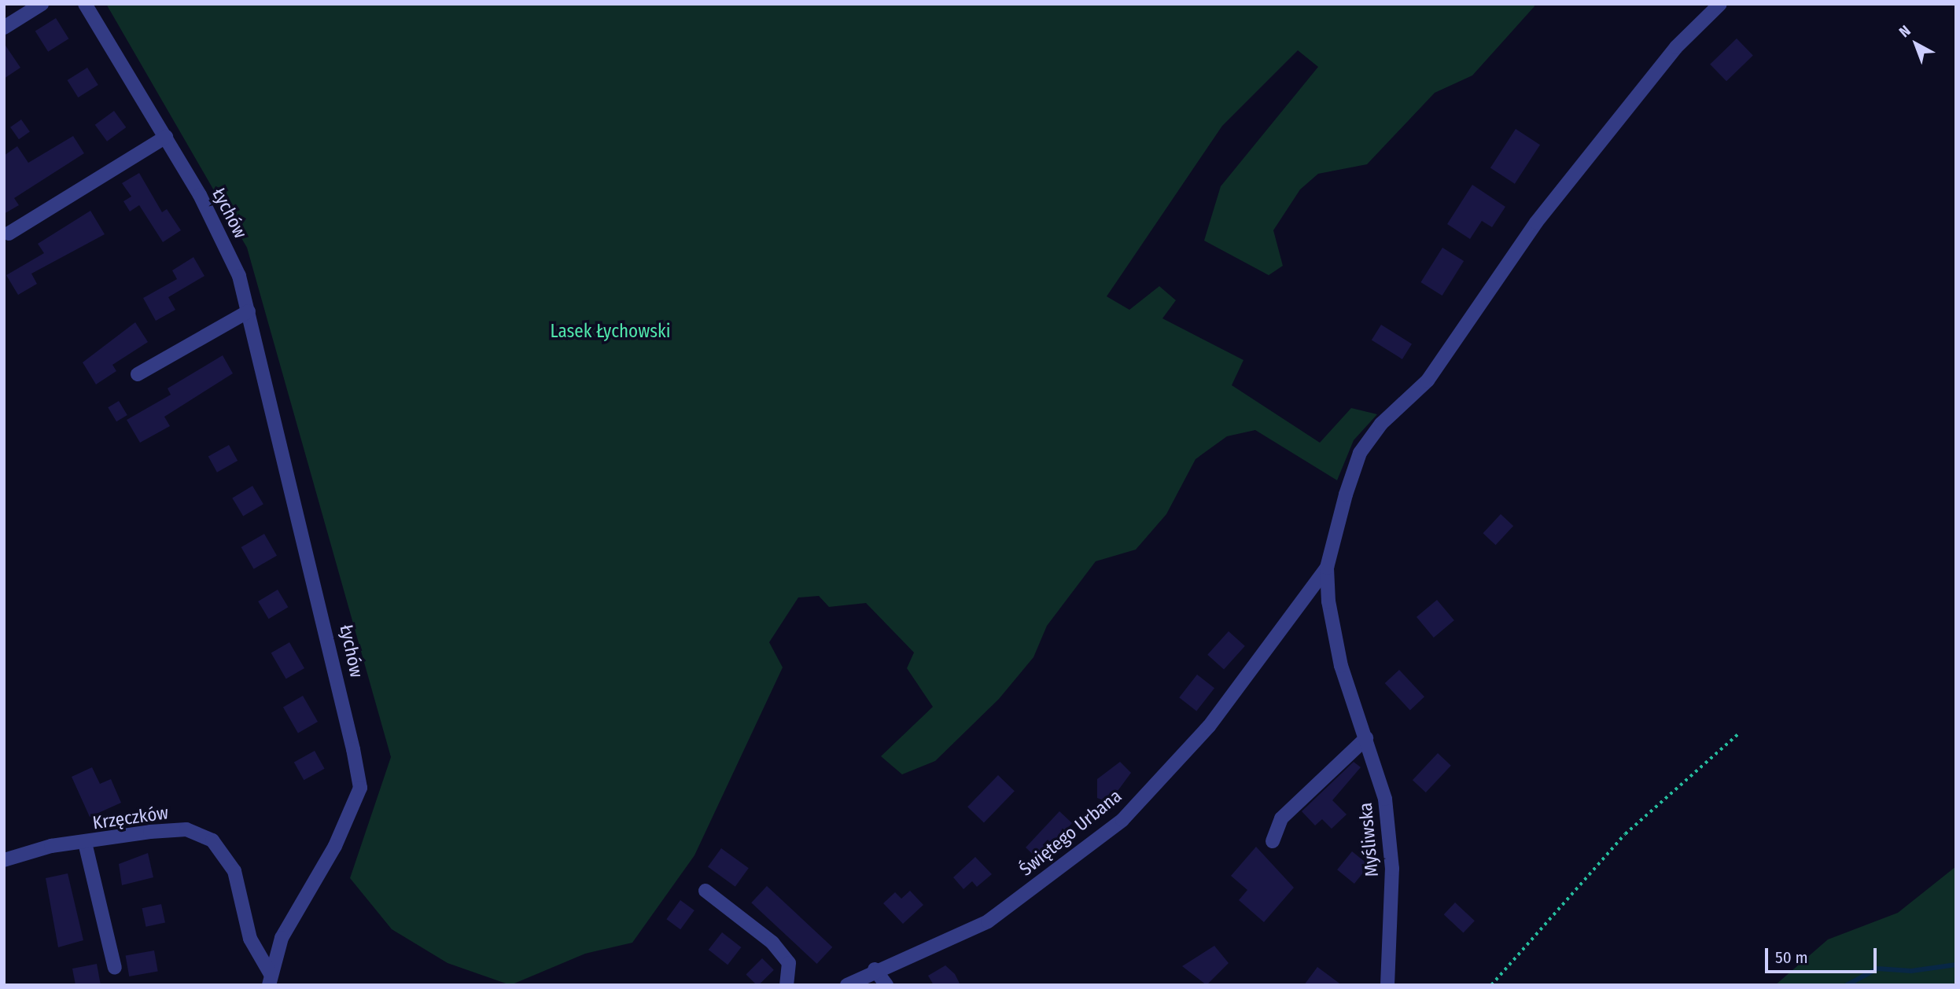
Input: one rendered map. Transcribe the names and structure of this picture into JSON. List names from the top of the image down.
{
  "streets": {
    "street": [
      "Łychów",
      "Krzęczków",
      "Świętego Urbana",
      "Myśliwska"
    ]
  },
  "crossings": [
    ["Łychów", "Krzęczków"],
    ["Świętego Urbana", "Myśliwska"]
  ],
  "parks": ["Lasek Łychowski"],
  "scale_bar": "50 m",
  "north": "top left"
}
